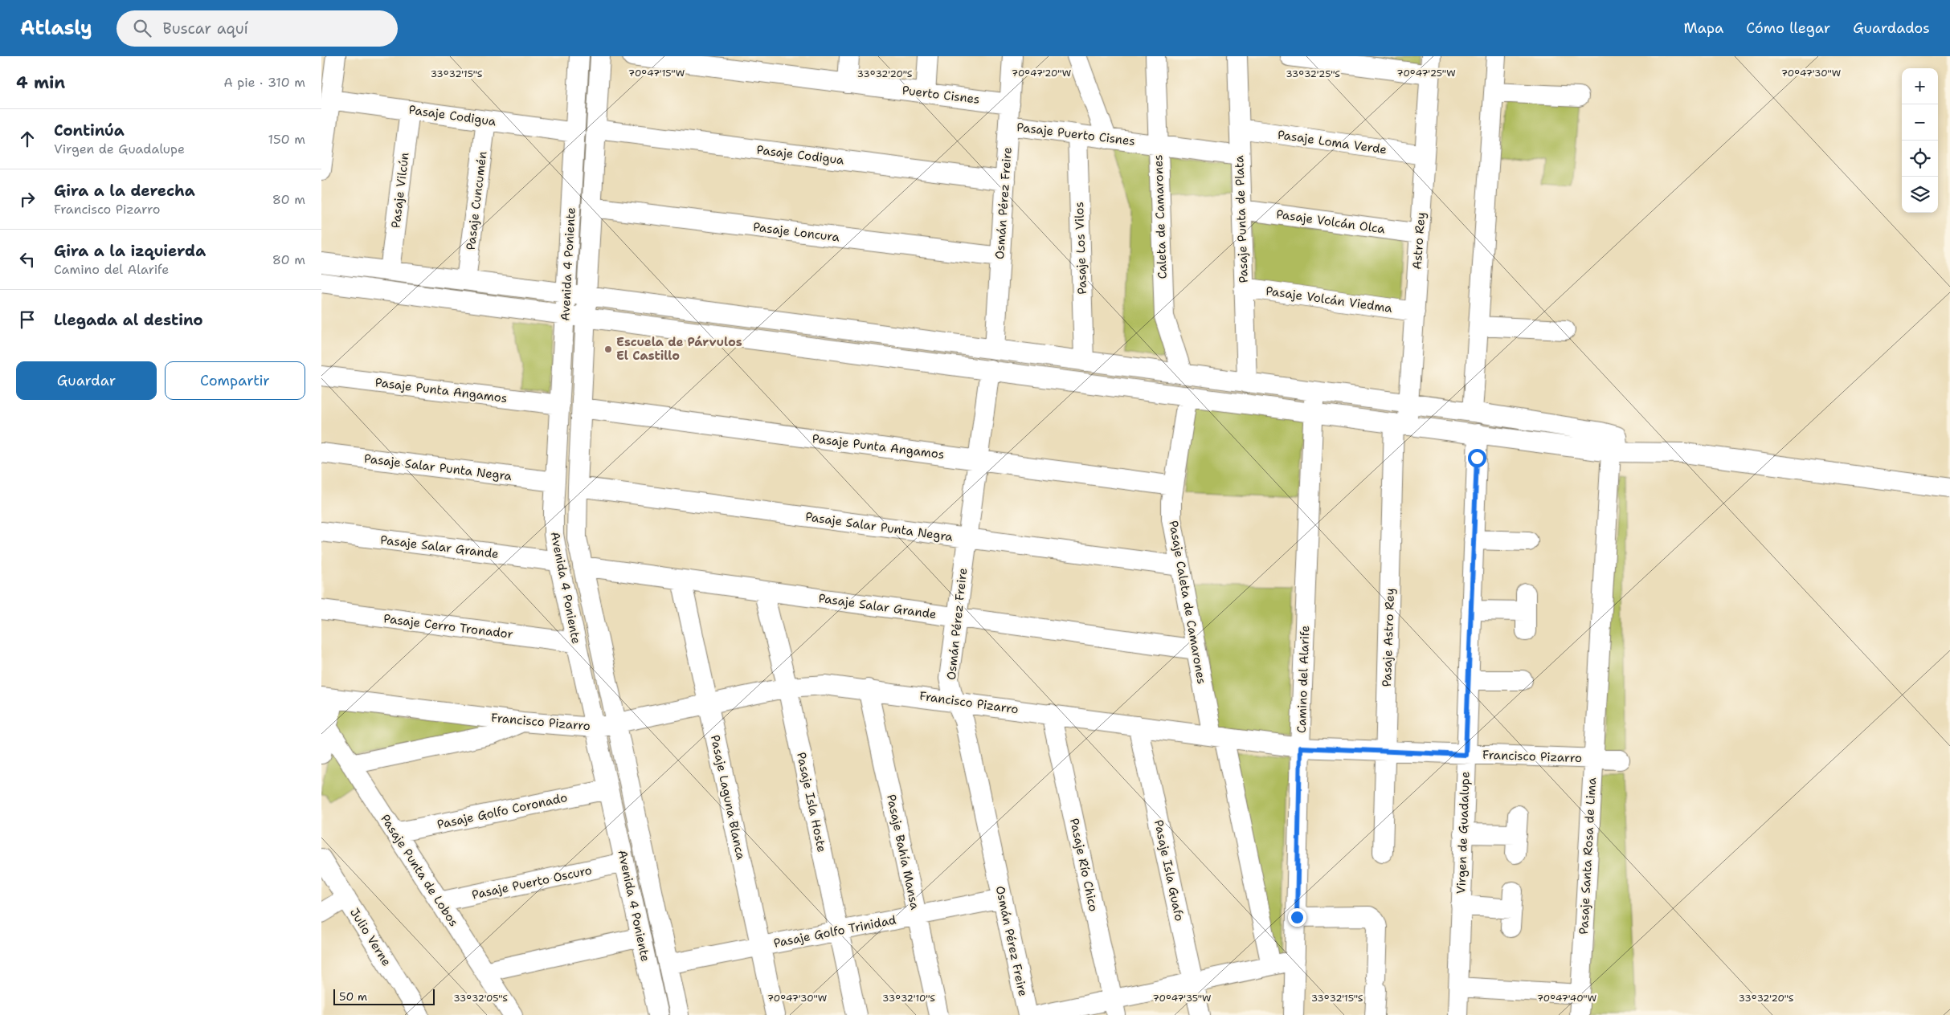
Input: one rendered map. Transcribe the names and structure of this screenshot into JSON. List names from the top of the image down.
{
  "streets": {
    "street": [
      "Puerto Cisnes",
      "Pasaje Codigua",
      "Pasaje Puerto Cisnes",
      "Pasaje Loma Verde",
      "Pasaje Vilcún",
      "Pasaje Cuncumén",
      "Osmán Pérez Freire",
      "Caleta de Camarones",
      "Pasaje Punta de Plata",
      "Pasaje Volcán Olca",
      "Pasaje Loncura",
      "Astro Rey",
      "Pasaje Los Vilos",
      "Avenida 4 Poniente",
      "Pasaje Volcán Viedma",
      "Pasaje Punta Angamos",
      "Pasaje Salar Punta Negra",
      "Pasaje Salar Grande",
      "Pasaje Caleta de Camarones",
      "Pasaje Cerro Tronador",
      "Pasaje Astro Rey",
      "Camino del Alarife",
      "Francisco Pizarro",
      "Pasaje Laguna Blanca",
      "Pasaje Isla Hoste",
      "Pasaje Golfo Coronado",
      "Virgen de Guadalupe",
      "Pasaje Bahía Mansa",
      "Pasaje Santa Rosa de Lima",
      "Pasaje Río Chico",
      "Pasaje Punta de Lobos",
      "Pasaje Isla Guafo",
      "Pasaje Puerto Oscuro",
      "Pasaje Golfo Trinidad",
      "Julio Verne"
    ]
  },
  "crossings": [
    ["Puerto Cisnes", "Osmán Pérez Freire"],
    ["Pasaje Codigua", "Pasaje Vilcún"],
    ["Pasaje Codigua", "Pasaje Cuncumén"],
    ["Pasaje Codigua", "Osmán Pérez Freire"],
    ["Pasaje Codigua", "Avenida 4 Poniente"],
    ["Pasaje Puerto Cisnes", "Osmán Pérez Freire"],
    ["Pasaje Puerto Cisnes", "Caleta de Camarones"],
    ["Pasaje Puerto Cisnes", "Pasaje Punta de Plata"],
    ["Pasaje Puerto Cisnes", "Pasaje Los Vilos"],
    ["Pasaje Loma Verde", "Pasaje Punta de Plata"],
    ["Pasaje Loma Verde", "Astro Rey"],
    ["Osmán Pérez Freire", "Pasaje Loncura"],
    ["Osmán Pérez Freire", "Pasaje Punta Angamos"],
    ["Osmán Pérez Freire", "Pasaje Salar Punta Negra"],
    ["Osmán Pérez Freire", "Pasaje Salar Grande"],
    ["Osmán Pérez Freire", "Francisco Pizarro"],
    ["Osmán Pérez Freire", "Pasaje Golfo Trinidad"],
    ["Pasaje Punta de Plata", "Pasaje Volcán Olca"],
    ["Pasaje Punta de Plata", "Pasaje Volcán Viedma"],
    ["Pasaje Volcán Olca", "Astro Rey"],
    ["Pasaje Loncura", "Avenida 4 Poniente"],
    ["Astro Rey", "Pasaje Volcán Viedma"],
    ["Astro Rey", "Pasaje Astro Rey"],
    ["Avenida 4 Poniente", "Pasaje Punta Angamos"],
    ["Avenida 4 Poniente", "Pasaje Salar Punta Negra"],
    ["Avenida 4 Poniente", "Pasaje Salar Grande"],
    ["Avenida 4 Poniente", "Pasaje Cerro Tronador"],
    ["Avenida 4 Poniente", "Francisco Pizarro"],
    ["Avenida 4 Poniente", "Pasaje Golfo Coronado"],
    ["Avenida 4 Poniente", "Pasaje Puerto Oscuro"],
    ["Avenida 4 Poniente", "Pasaje Golfo Trinidad"],
    ["Pasaje Punta Angamos", "Pasaje Caleta de Camarones"],
    ["Pasaje Salar Punta Negra", "Pasaje Caleta de Camarones"],
    ["Pasaje Salar Grande", "Pasaje Caleta de Camarones"],
    ["Pasaje Salar Grande", "Pasaje Laguna Blanca"],
    ["Pasaje Salar Grande", "Pasaje Isla Hoste"],
    ["Pasaje Caleta de Camarones", "Francisco Pizarro"],
    ["Pasaje Astro Rey", "Francisco Pizarro"],
    ["Camino del Alarife", "Francisco Pizarro"],
    ["Francisco Pizarro", "Pasaje Laguna Blanca"],
    ["Francisco Pizarro", "Pasaje Isla Hoste"],
    ["Francisco Pizarro", "Virgen de Guadalupe"],
    ["Francisco Pizarro", "Pasaje Bahía Mansa"],
    ["Francisco Pizarro", "Pasaje Santa Rosa de Lima"],
    ["Francisco Pizarro", "Pasaje Río Chico"],
    ["Francisco Pizarro", "Pasaje Isla Guafo"],
    ["Pasaje Laguna Blanca", "Pasaje Golfo Trinidad"],
    ["Pasaje Isla Hoste", "Pasaje Golfo Trinidad"],
    ["Pasaje Golfo Coronado", "Pasaje Punta de Lobos"],
    ["Pasaje Bahía Mansa", "Pasaje Golfo Trinidad"],
    ["Pasaje Punta de Lobos", "Pasaje Puerto Oscuro"]
  ],
  "places": ["Escuela de Párvulos El Castillo"],
  "scale_bar": "50 m",
  "page": {
    "header": "Atlasly",
    "search": "Buscar aquí",
    "nav": ["Mapa", "Cómo llegar", "Guardados"],
    "heading": ["4 min", "A pie · 310 m"],
    "map_buttons": ["+", "−"],
    "list": [
      ["Continúa", "Virgen de Guadalupe", "150 m"],
      ["Gira a la derecha", "Francisco Pizarro", "80 m"],
      ["Gira a la izquierda", "Camino del Alarife", "80 m"],
      "Llegada al destino"
    ],
    "buttons": ["Guardar", "Compartir"],
    "scale": "50 m"
  },
  "coordinates": [
    "70°47'15\"W",
    "70°47'20\"W",
    "70°47'25\"W",
    "70°47'30\"W",
    "33°32'15\"S",
    "33°32'20\"S",
    "33°32'25\"S",
    "33°32'05\"S",
    "33°32'10\"S",
    "70°47'35\"W",
    "70°47'40\"W"
  ]
}
